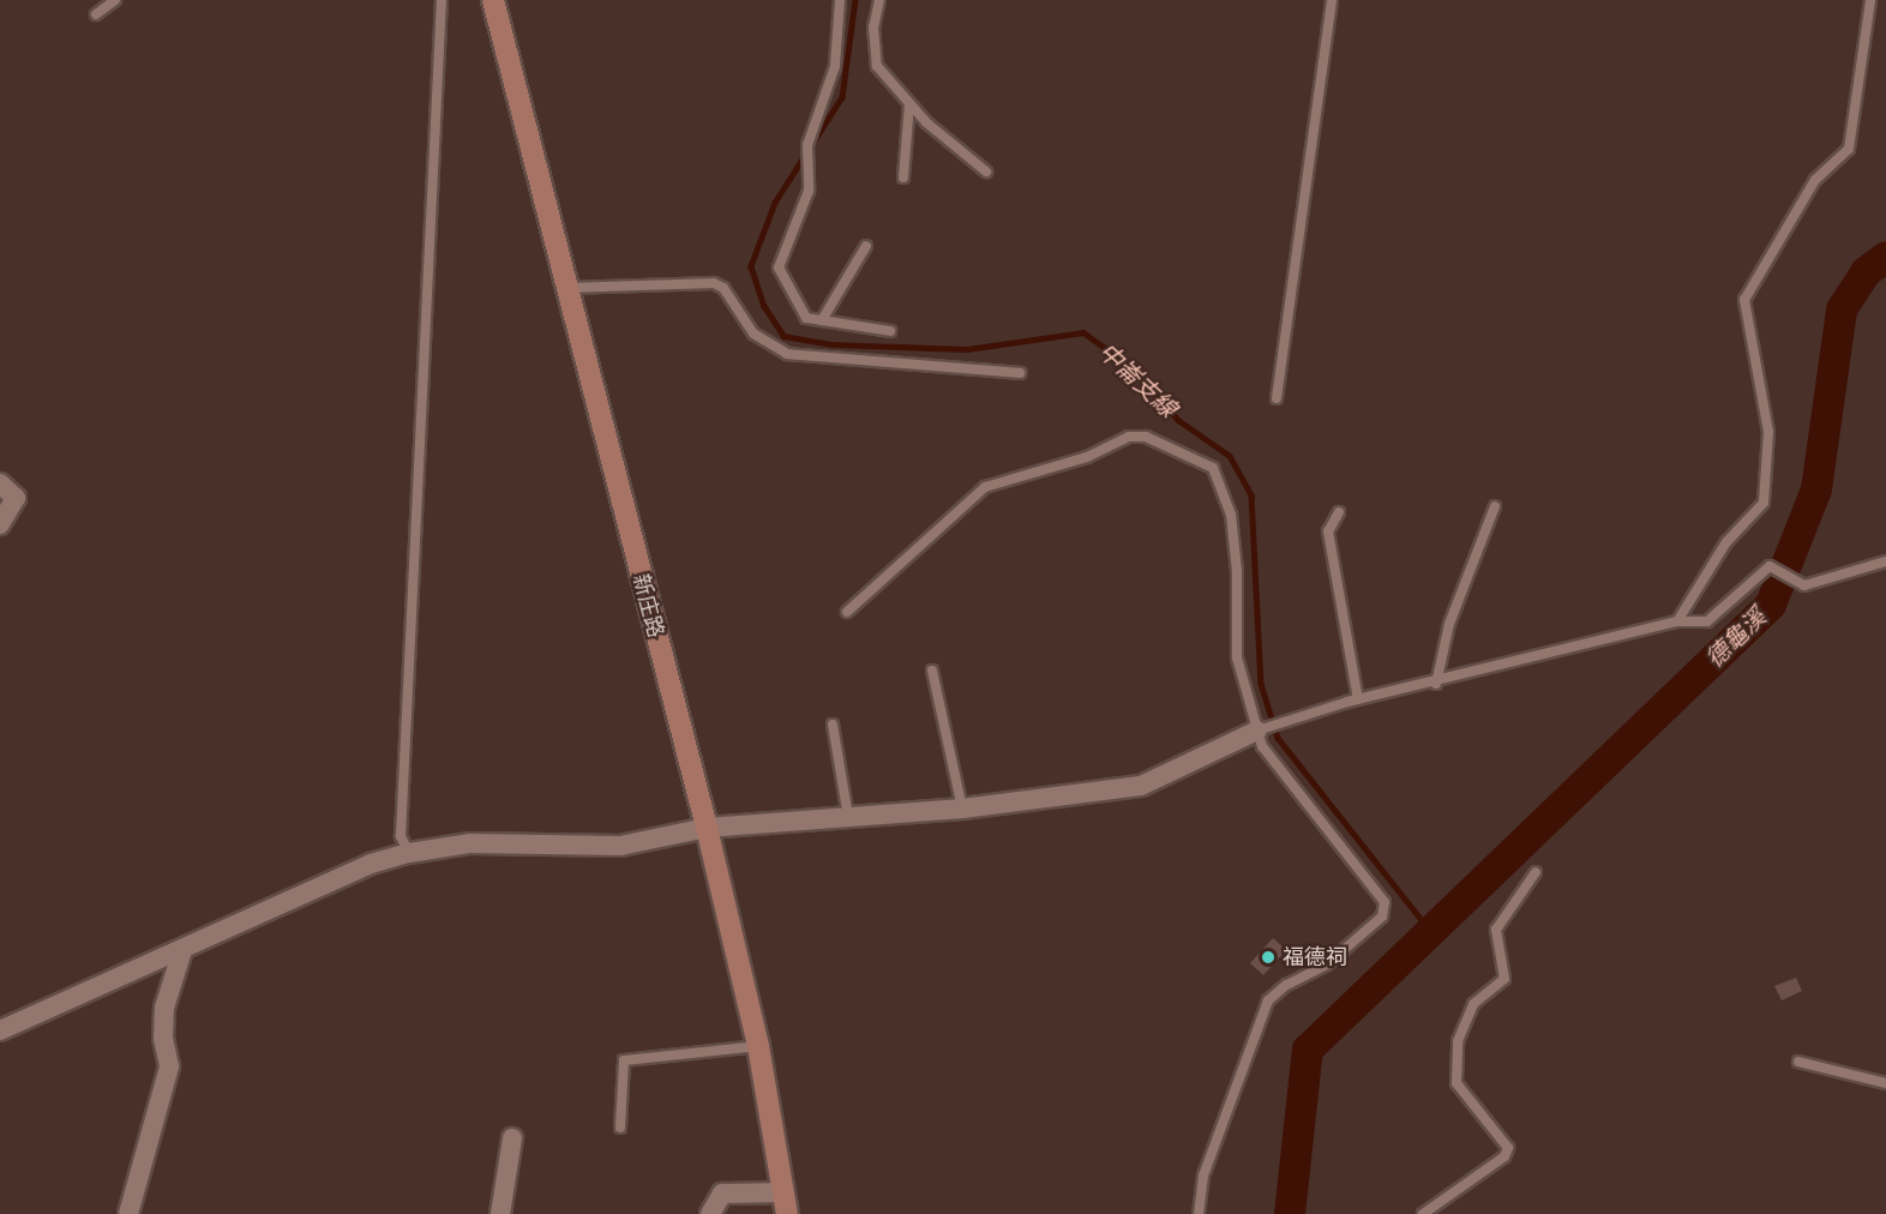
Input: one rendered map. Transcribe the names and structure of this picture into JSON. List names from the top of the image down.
{
  "streets": {
    "street": ["新庄路"]
  },
  "water": ["中崙支線", "德龜溪"],
  "places": ["福德祠"]
}
